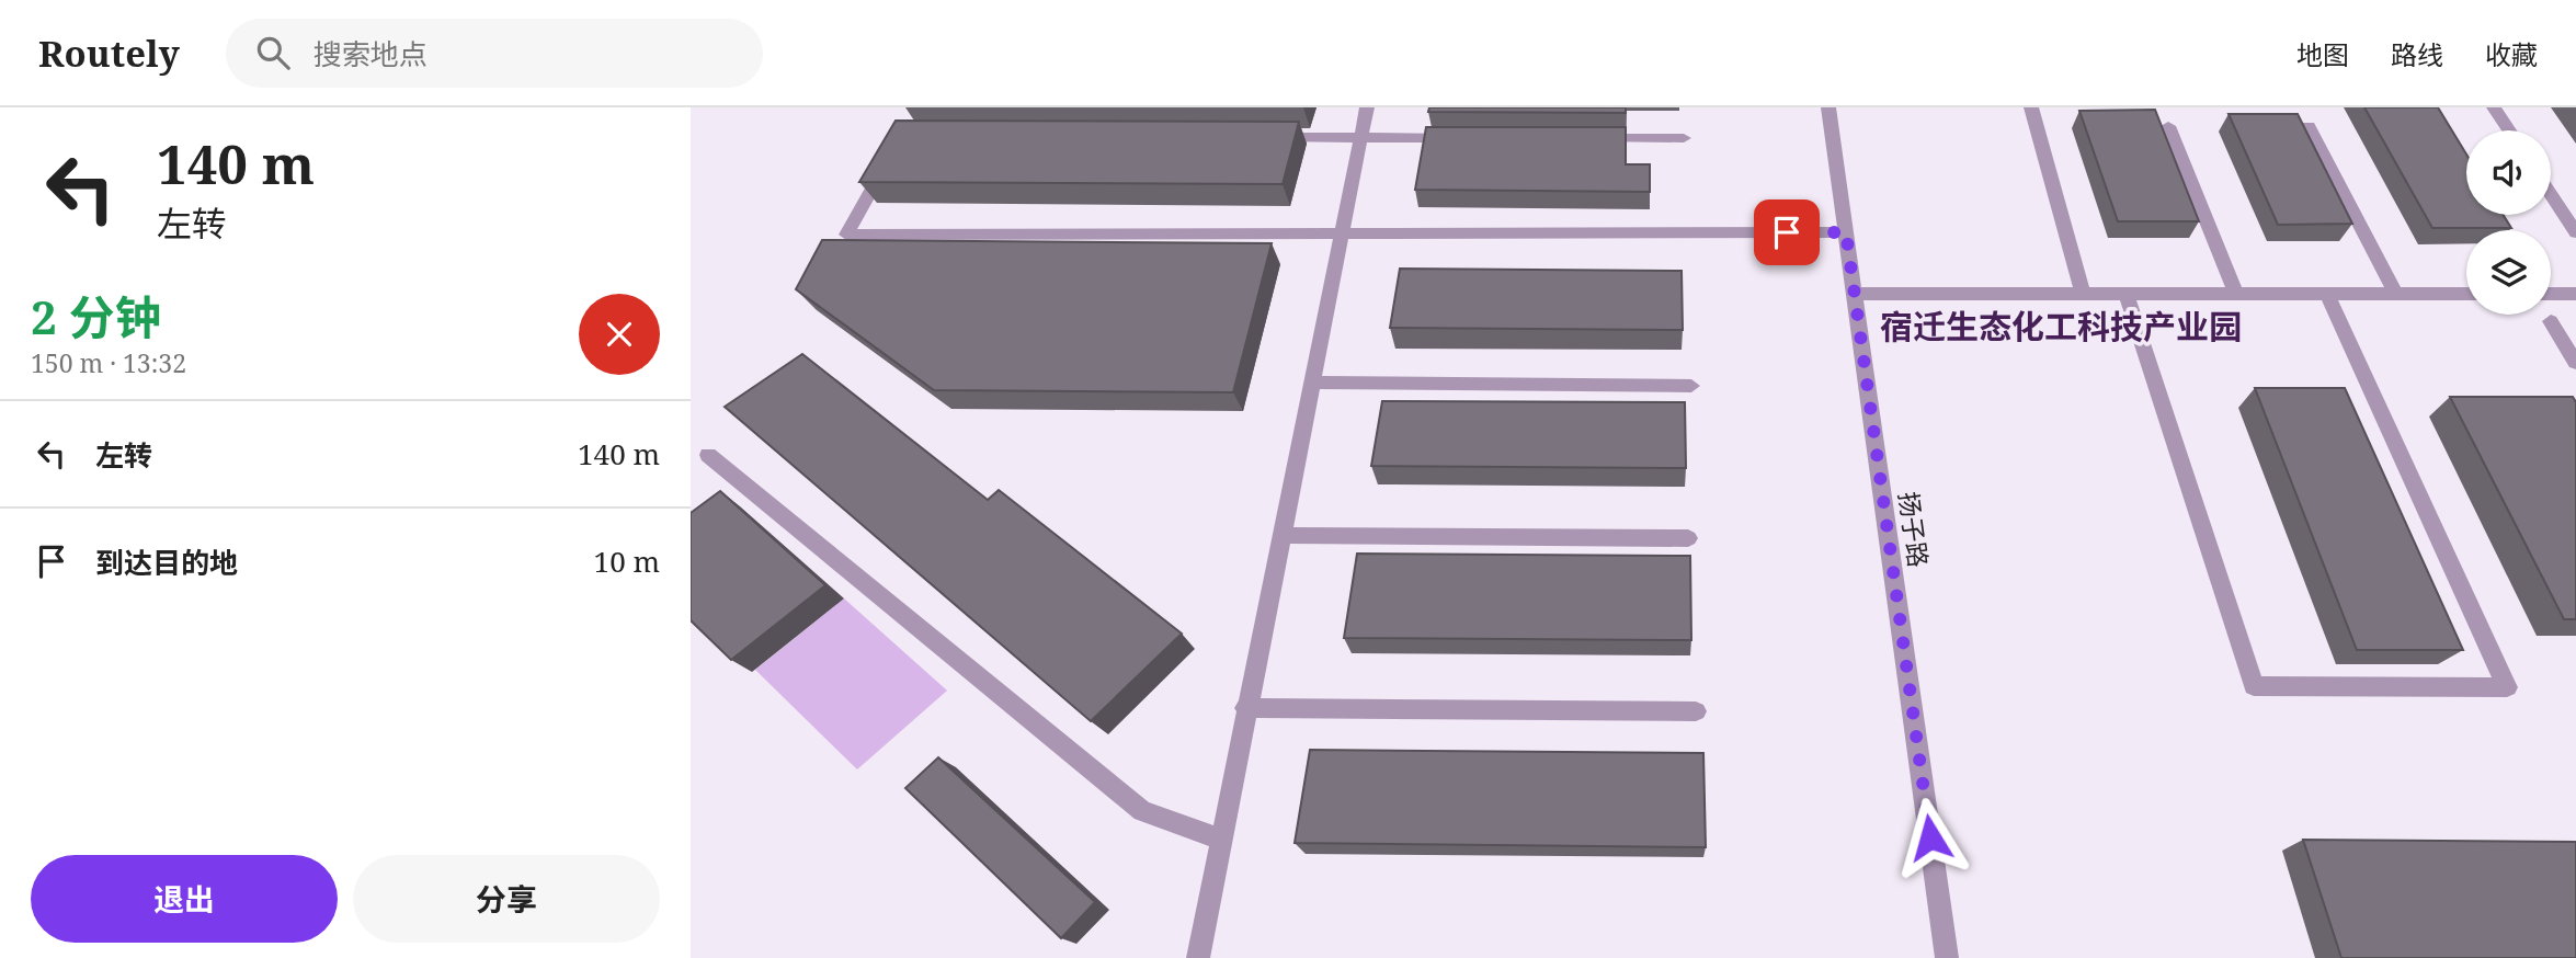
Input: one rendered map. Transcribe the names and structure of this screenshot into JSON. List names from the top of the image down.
{
  "streets": {
    "street": ["扬子路"]
  },
  "districts": ["宿迁生态化工科技产业园"],
  "page": {
    "header": "Routely",
    "search": "搜索地点",
    "nav": ["地图", "路线", "收藏"],
    "turn": ["140 m", "左转"],
    "heading": ["2 分钟", "150 m · 13:32"],
    "list": [
      {
        "name": "左转",
        "value": "140 m"
      },
      {
        "name": "到达目的地",
        "value": "10 m"
      }
    ],
    "buttons": ["退出", "分享"]
  }
}
